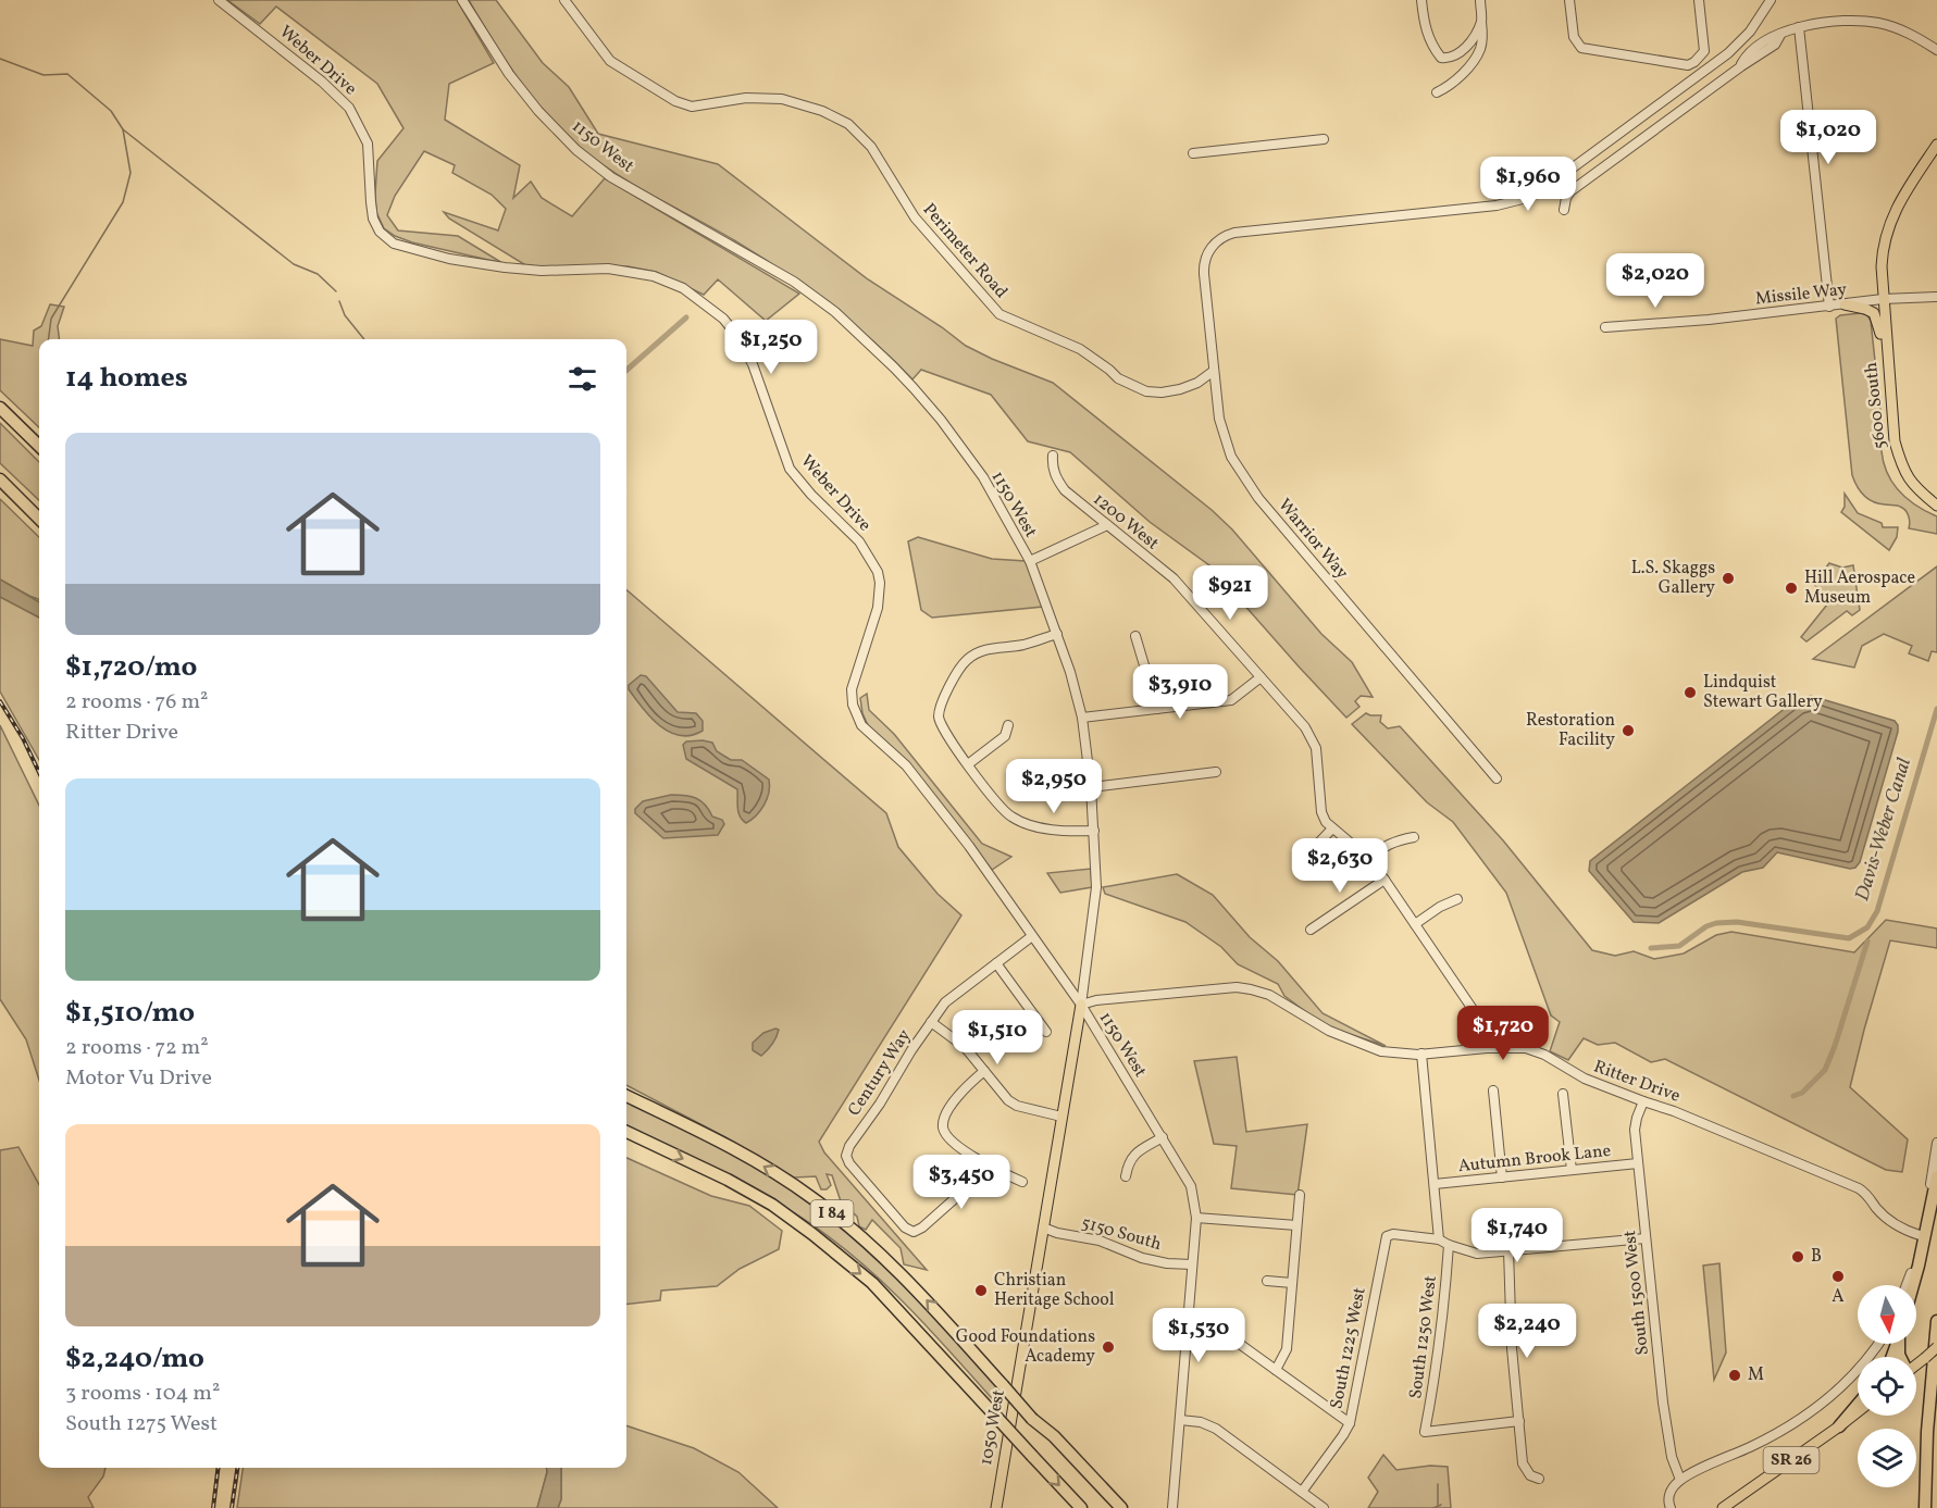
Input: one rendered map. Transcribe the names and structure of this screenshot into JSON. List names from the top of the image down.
{
  "streets": {
    "highway": ["I 84"],
    "main road": ["5600 South", "1050 West", "SR 26"],
    "street": [
      "Weber Drive",
      "1150 West",
      "Perimeter Road",
      "Missile Way",
      "1200 West",
      "Warrior Way",
      "Century Way",
      "Ritter Drive",
      "Autumn Brook Lane",
      "5150 South",
      "South 1500 West",
      "South 1250 West",
      "South 1225 West"
    ]
  },
  "crossings": [
    ["Weber Drive", "1150 West"],
    ["Weber Drive", "Century Way"],
    ["Weber Drive", "Ritter Drive"],
    ["Weber Drive", "1050 West"],
    ["1150 West", "Ritter Drive"],
    ["1150 West", "5150 South"],
    ["1150 West", "1050 West"],
    ["Perimeter Road", "Warrior Way"],
    ["Missile Way", "5600 South"],
    ["Ritter Drive", "South 1500 West"],
    ["Ritter Drive", "1050 West"],
    ["Autumn Brook Lane", "South 1500 West"],
    ["5150 South", "1050 West"]
  ],
  "water": ["Davis-Weber Canal"],
  "places": [
    "L.S. Skaggs Gallery",
    "Hill Aerospace Museum",
    "Lindquist Stewart Gallery",
    "Restoration Facility",
    "B",
    "A",
    "Christian Heritage School",
    "Good Foundations Academy",
    "M"
  ],
  "north": "bottom",
  "page": {
    "price": [
      "$1,020",
      "$1,960",
      "$2,020",
      "$1,250",
      "$921",
      "$3,910",
      "$2,950",
      "$2,630",
      "$1,720",
      "$1,510",
      "$3,450",
      "$1,740",
      "$2,240",
      "$1,530"
    ],
    "heading": "14 homes",
    "list": [
      {
        "name": "$1,720/mo",
        "note": "2 rooms · 76 m² · Ritter Drive"
      },
      {
        "name": "$1,510/mo",
        "note": "2 rooms · 72 m² · Motor Vu Drive"
      },
      {
        "name": "$2,240/mo",
        "note": "3 rooms · 104 m² · South 1275 West"
      }
    ]
  }
}
